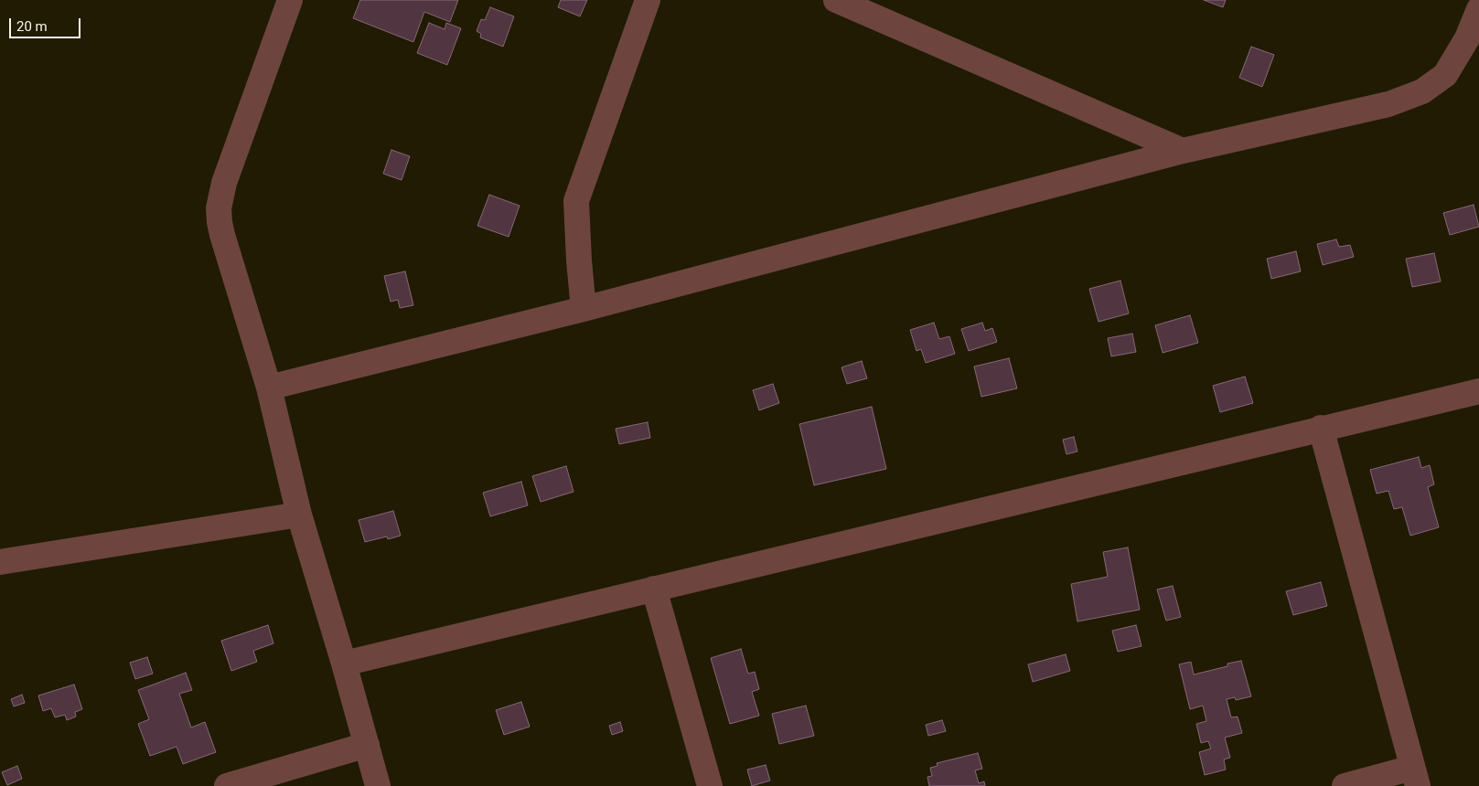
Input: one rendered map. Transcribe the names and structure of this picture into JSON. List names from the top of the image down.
{
  "scale_bar": "20 m"
}
